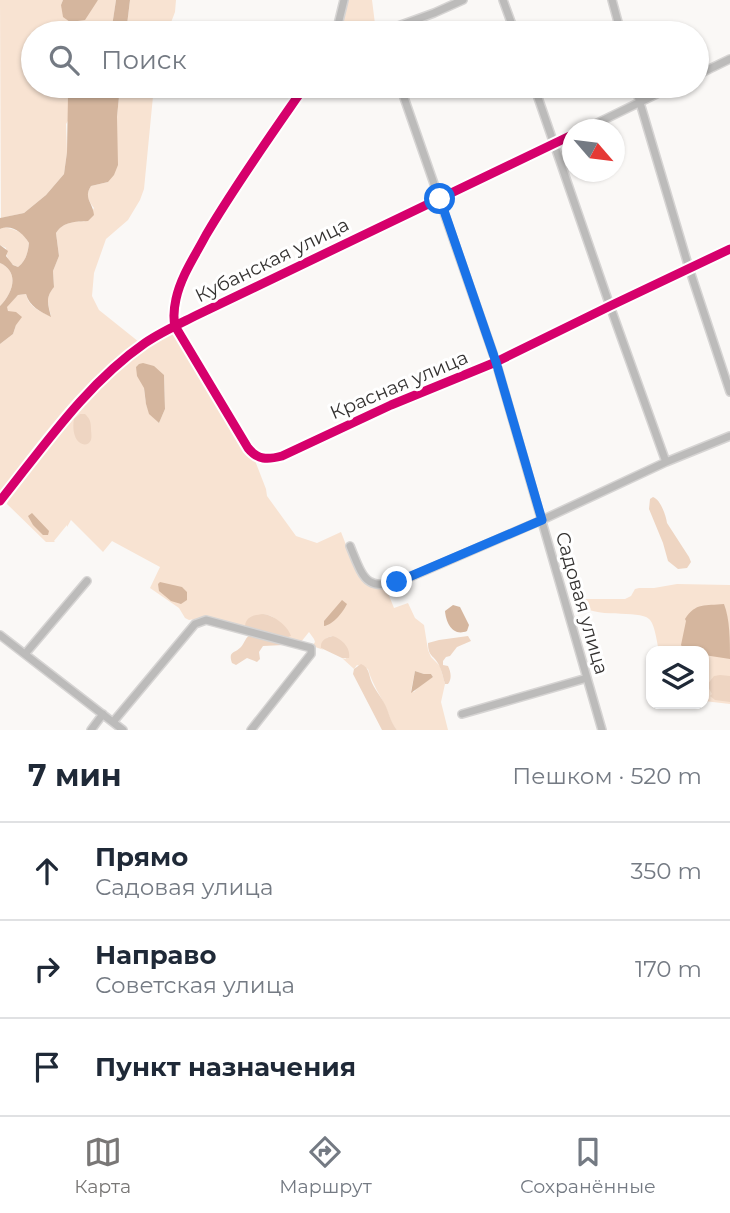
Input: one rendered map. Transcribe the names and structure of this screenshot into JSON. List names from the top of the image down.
{
  "streets": {
    "street": ["Кубанская улица", "Красная улица", "Садовая улица"]
  },
  "crossings": [
    ["Кубанская улица", "Красная улица"],
    ["Кубанская улица", "Садовая улица"],
    ["Красная улица", "Садовая улица"]
  ],
  "north": "bottom right",
  "page": {
    "search": "Поиск",
    "heading": ["7 мин", "Пешком · 520 m"],
    "list": [
      ["Прямо", "Садовая улица", "350 m"],
      ["Направо", "Советская улица", "170 m"],
      "Пункт назначения"
    ],
    "nav": ["Карта", "Маршрут", "Сохранённые"]
  }
}
